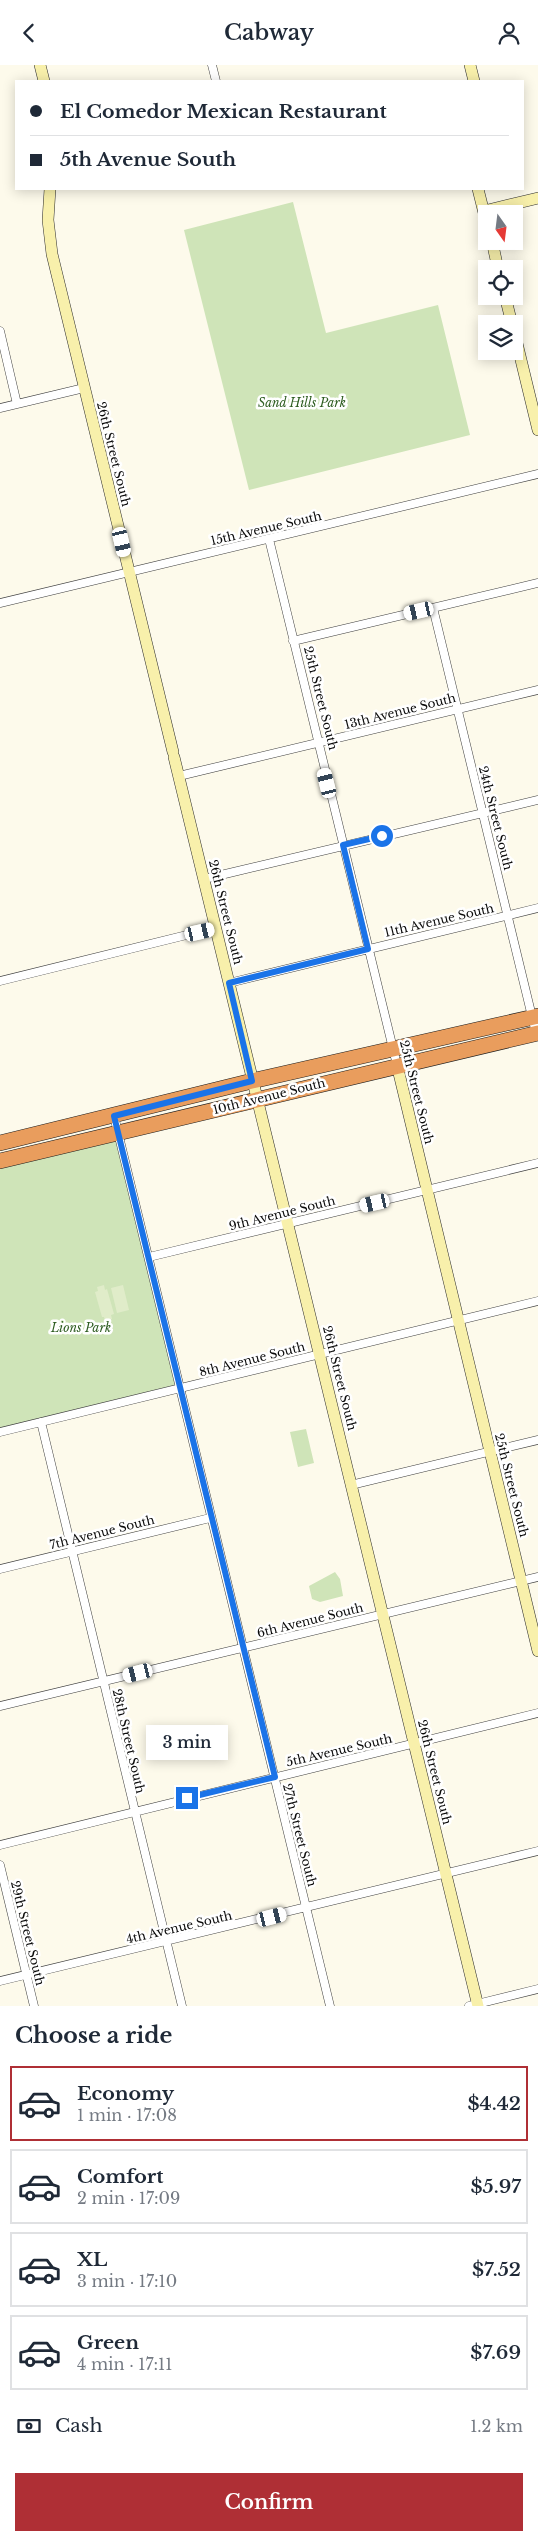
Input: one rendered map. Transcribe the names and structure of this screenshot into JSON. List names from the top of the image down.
{
  "streets": {
    "highway": ["10th Avenue South"],
    "street": [
      "26th Street South",
      "15th Avenue South",
      "25th Street South",
      "13th Avenue South",
      "24th Street South",
      "11th Avenue South",
      "9th Avenue South",
      "8th Avenue South",
      "7th Avenue South",
      "6th Avenue South",
      "28th Street South",
      "5th Avenue South",
      "27th Street South",
      "4th Avenue South",
      "29th Street South"
    ]
  },
  "crossings": [
    ["26th Street South", "15th Avenue South"],
    ["26th Street South", "13th Avenue South"],
    ["26th Street South", "11th Avenue South"],
    ["26th Street South", "10th Avenue South"],
    ["26th Street South", "9th Avenue South"],
    ["26th Street South", "8th Avenue South"],
    ["26th Street South", "6th Avenue South"],
    ["26th Street South", "5th Avenue South"],
    ["26th Street South", "4th Avenue South"],
    ["15th Avenue South", "25th Street South"],
    ["25th Street South", "13th Avenue South"],
    ["25th Street South", "11th Avenue South"],
    ["25th Street South", "10th Avenue South"],
    ["25th Street South", "9th Avenue South"],
    ["25th Street South", "8th Avenue South"],
    ["25th Street South", "6th Avenue South"],
    ["13th Avenue South", "24th Street South"],
    ["24th Street South", "11th Avenue South"],
    ["24th Street South", "10th Avenue South"],
    ["10th Avenue South", "27th Street South"],
    ["9th Avenue South", "27th Street South"],
    ["8th Avenue South", "28th Street South"],
    ["8th Avenue South", "27th Street South"],
    ["7th Avenue South", "28th Street South"],
    ["7th Avenue South", "27th Street South"],
    ["6th Avenue South", "28th Street South"],
    ["6th Avenue South", "27th Street South"],
    ["28th Street South", "5th Avenue South"],
    ["28th Street South", "4th Avenue South"],
    ["5th Avenue South", "27th Street South"],
    ["27th Street South", "4th Avenue South"],
    ["4th Avenue South", "29th Street South"]
  ],
  "parks": ["Sand Hills Park", "Lions Park"],
  "north": "bottom",
  "page": {
    "header": "Cabway",
    "banner": ["El Comedor Mexican Restaurant", "5th Avenue South"],
    "bubble": "3 min",
    "heading": "Choose a ride",
    "list": [
      {
        "name": "Economy",
        "note": "1 min · 17:08",
        "value": "$4.42"
      },
      {
        "name": "Comfort",
        "note": "2 min · 17:09",
        "value": "$5.97"
      },
      {
        "name": "XL",
        "note": "3 min · 17:10",
        "value": "$7.52"
      },
      {
        "name": "Green",
        "note": "4 min · 17:11",
        "value": "$7.69"
      }
    ],
    "pay": ["Cash", "1.2 km"],
    "buttons": "Confirm"
  }
}
